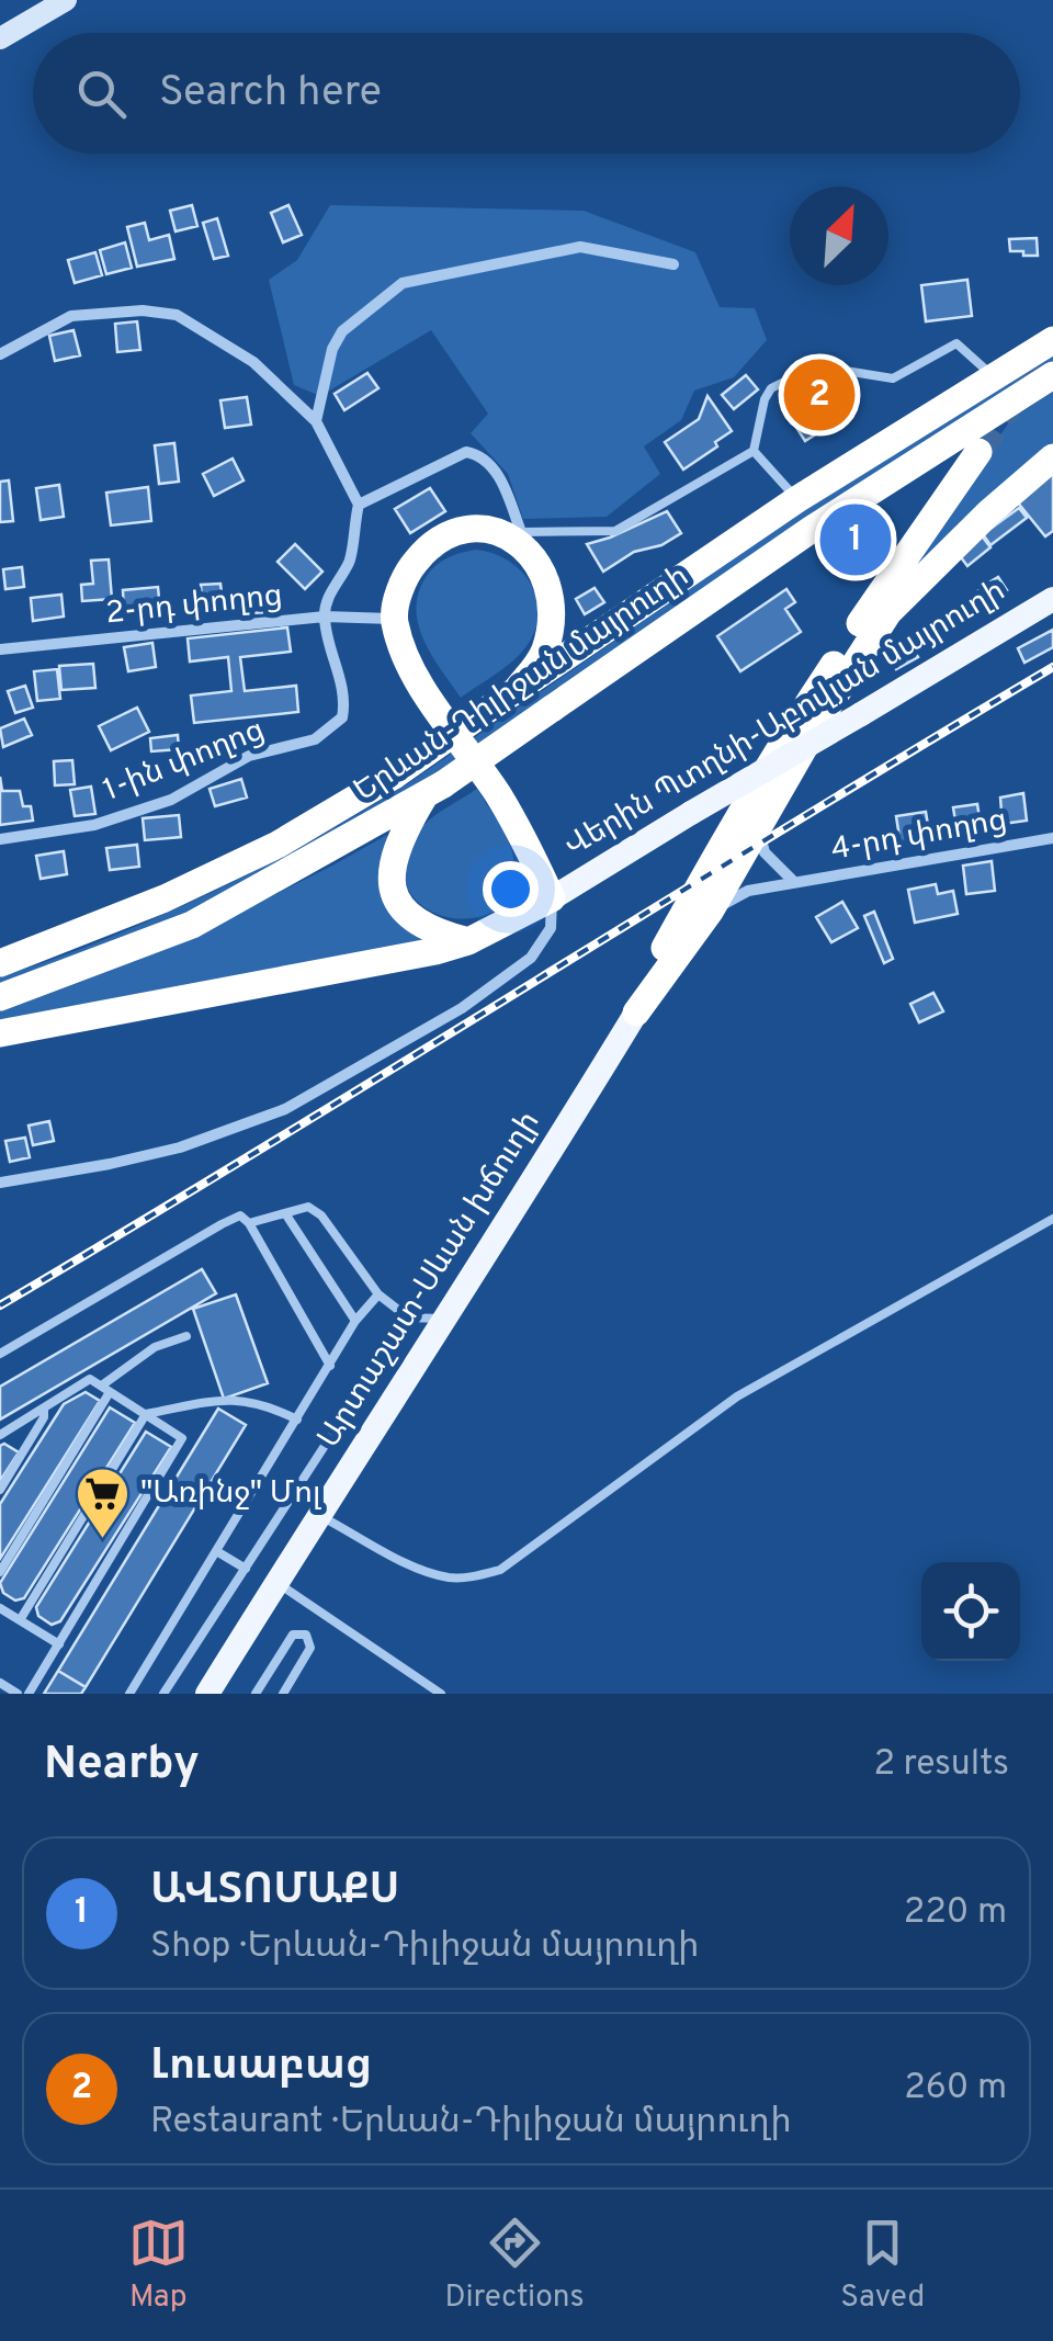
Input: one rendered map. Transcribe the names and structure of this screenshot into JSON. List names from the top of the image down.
{
  "streets": {
    "highway": ["Երևան-Դիլիջան մայրուղի"],
    "main road": ["Վերին Պտղնի-Աբովյան մայրուղի", "Արտաշատ-Սևան խճուղի"],
    "street": ["2-րդ փողոց", "1-ին փողոց", "4-րդ փողոց"]
  },
  "crossings": [
    ["2-րդ փողոց", "1-ին փողոց"]
  ],
  "places": {
    "supermarket": ["\"Առինջ\" Մոլ"]
  },
  "north": "top right",
  "page": {
    "search": "Search here",
    "pins": ["2", "1"],
    "heading": ["Nearby", "2 results"],
    "list": [
      {
        "mark": "1",
        "name": "ԱՎՏՈՄԱՔՍ",
        "note": "Shop · Երևան-Դիլիջան մայրուղի",
        "value": "220 m"
      },
      {
        "mark": "2",
        "name": "Լուսաբաց",
        "note": "Restaurant · Երևան-Դիլիջան մայրուղի",
        "value": "260 m"
      }
    ],
    "nav": ["Map", "Directions", "Saved"]
  }
}
